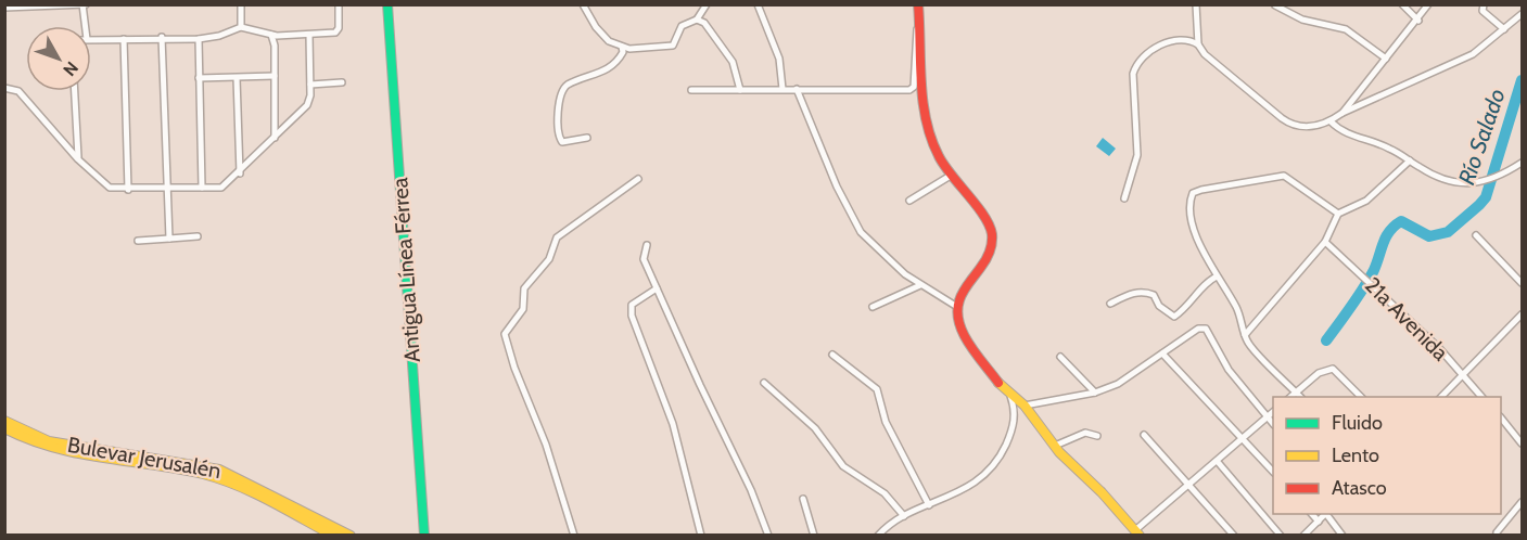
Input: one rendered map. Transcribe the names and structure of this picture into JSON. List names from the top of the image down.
{
  "streets": {
    "street": ["Antigua Línea Férrea", "21a Avenida", "Bulevar Jerusalén"]
  },
  "water": ["Río Salado"],
  "legend": ["Fluido", "Lento", "Atasco"],
  "north": "bottom right"
}
